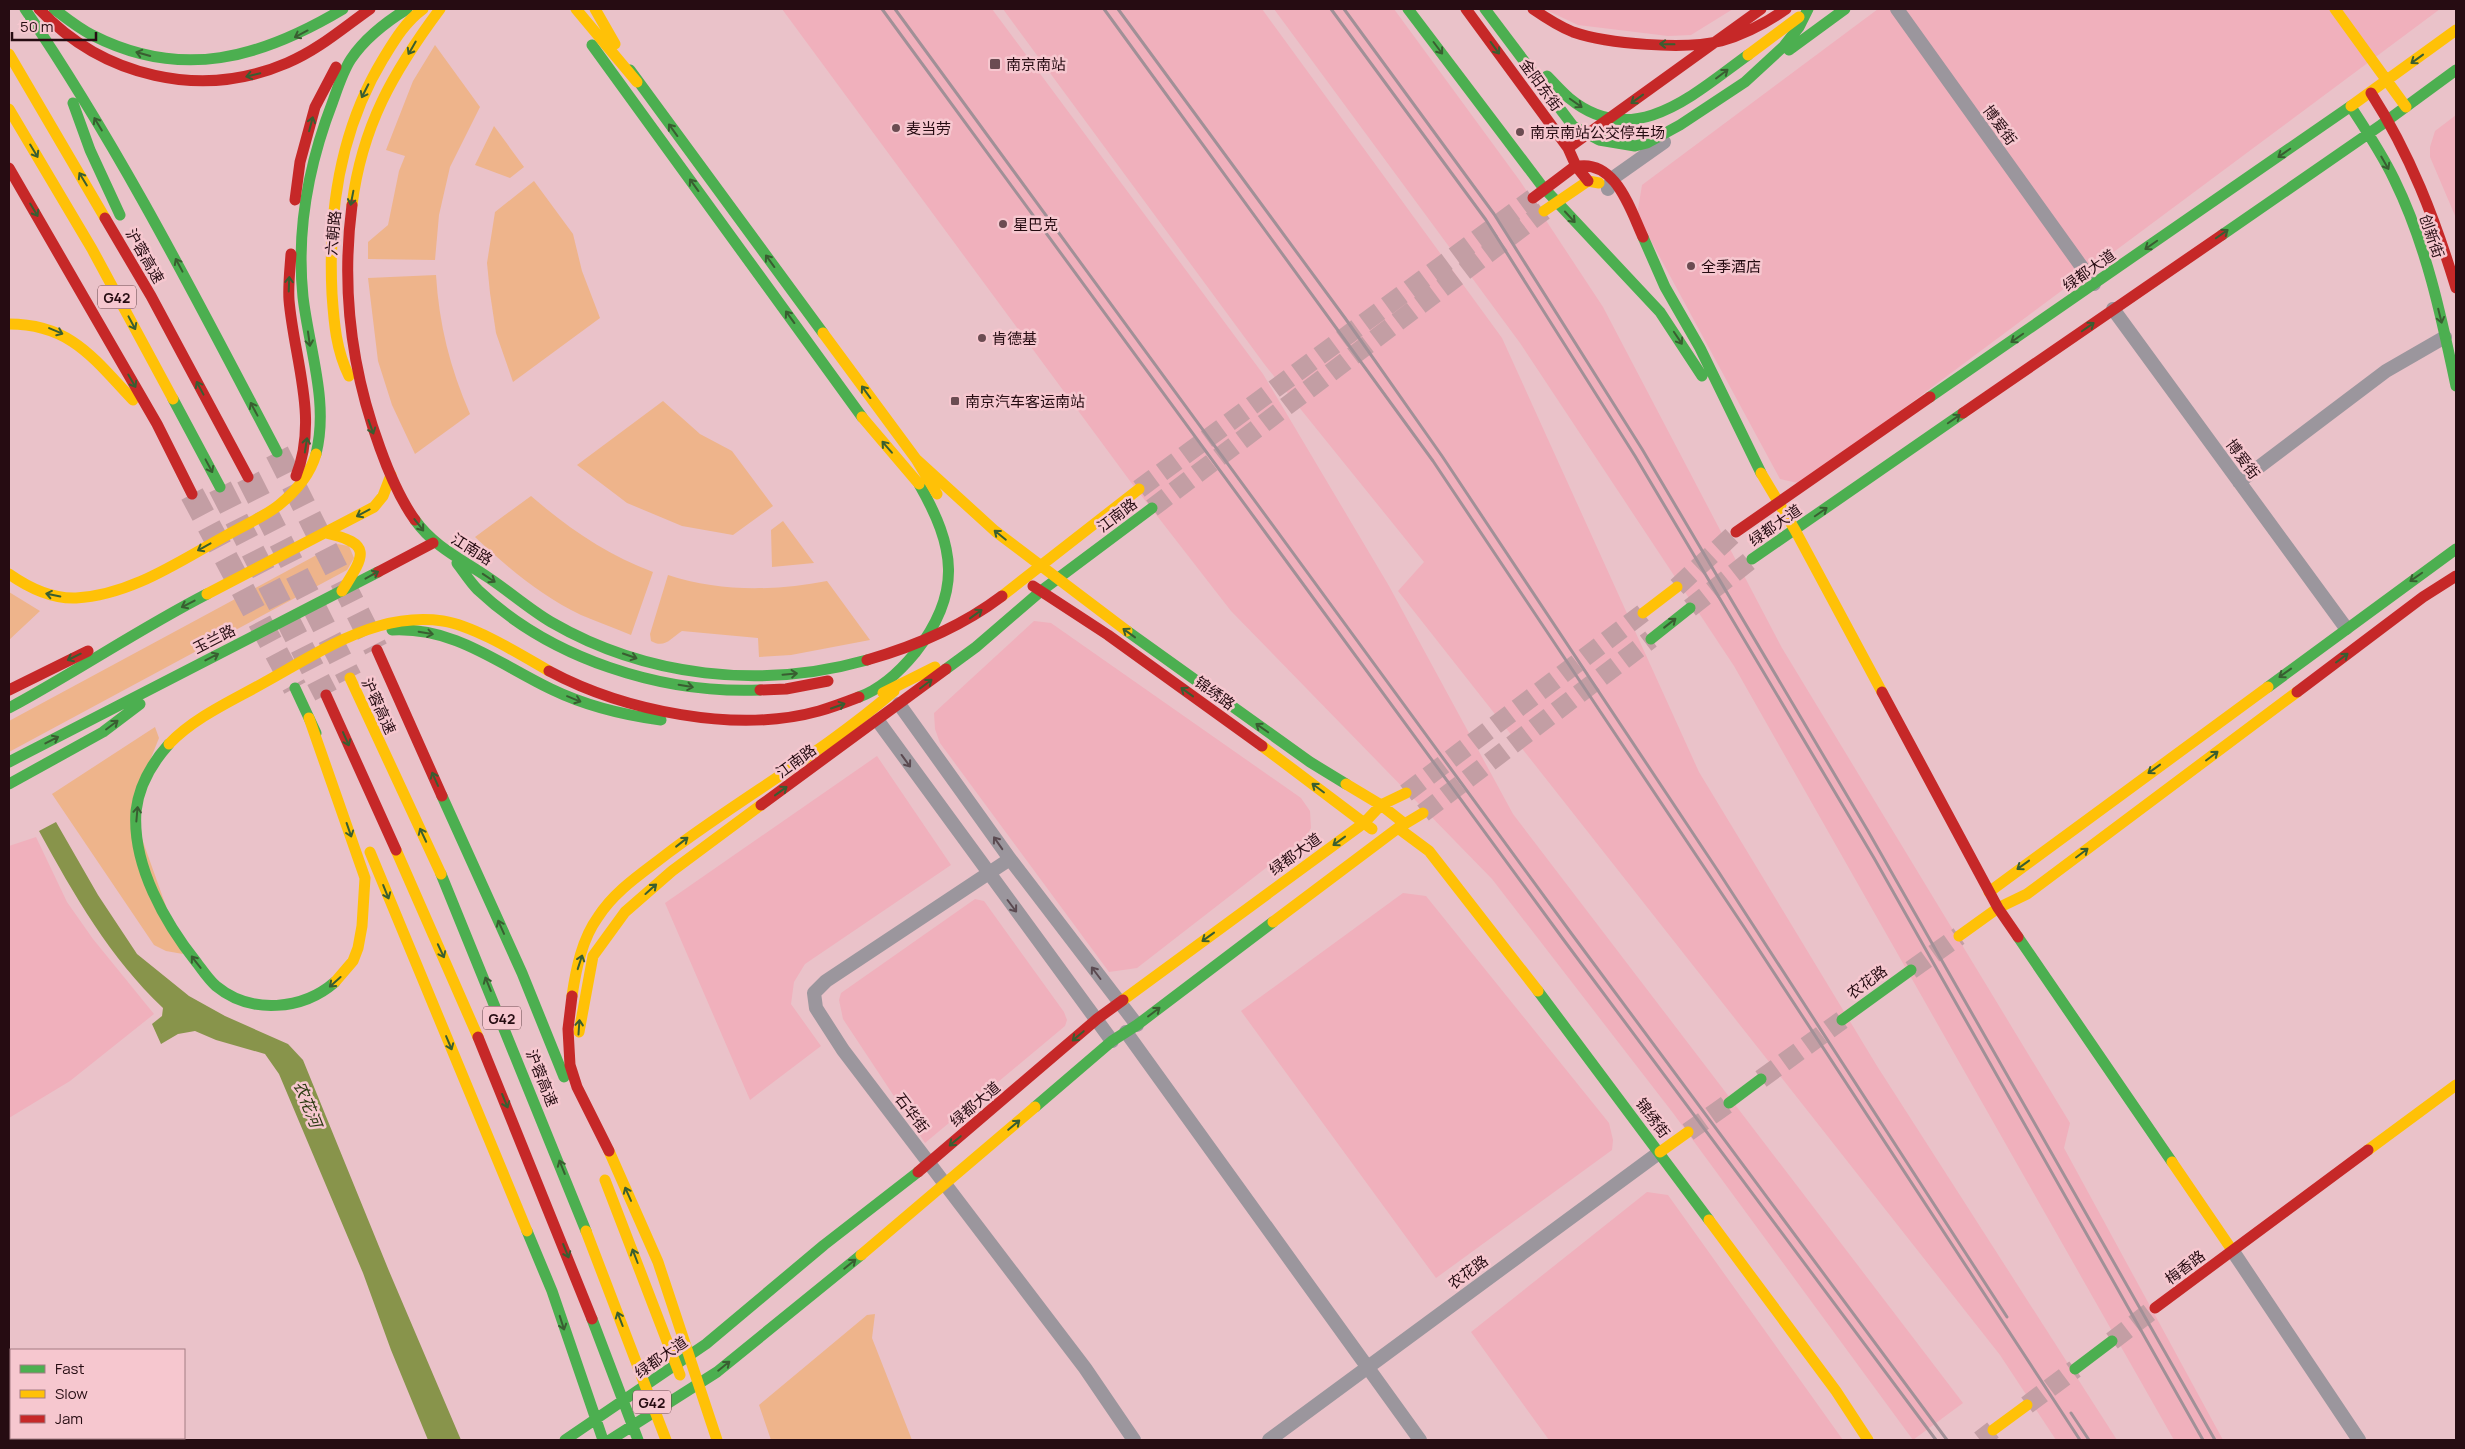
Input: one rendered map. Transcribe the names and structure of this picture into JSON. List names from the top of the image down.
{
  "streets": {
    "main road": [
      "金阳东街",
      "六朝路",
      "创新街",
      "沪蓉高速",
      "绿都大道",
      "G42",
      "江南路",
      "玉兰路",
      "锦绣路",
      "农花路",
      "锦绣街",
      "梅香路"
    ],
    "street": ["博爱街", "石华街"]
  },
  "crossings": [
    ["博爱街", "绿都大道"],
    ["六朝路", "江南路"],
    ["创新街", "绿都大道"],
    ["绿都大道", "锦绣路"],
    ["绿都大道", "石华街"],
    ["绿都大道", "锦绣街"],
    ["江南路", "玉兰路"],
    ["江南路", "锦绣路"],
    ["农花路", "锦绣街"]
  ],
  "one_way": ["锦绣路", "锦绣街"],
  "water": ["农花河"],
  "places": {
    "transit": ["南京南站", "南京汽车客运南站"],
    "other": [
      "麦当劳",
      "南京南站公交停车场",
      "星巴克",
      "全季酒店",
      "肯德基"
    ]
  },
  "legend": ["Fast", "Slow", "Jam"],
  "scale_bar": "50 m"
}
